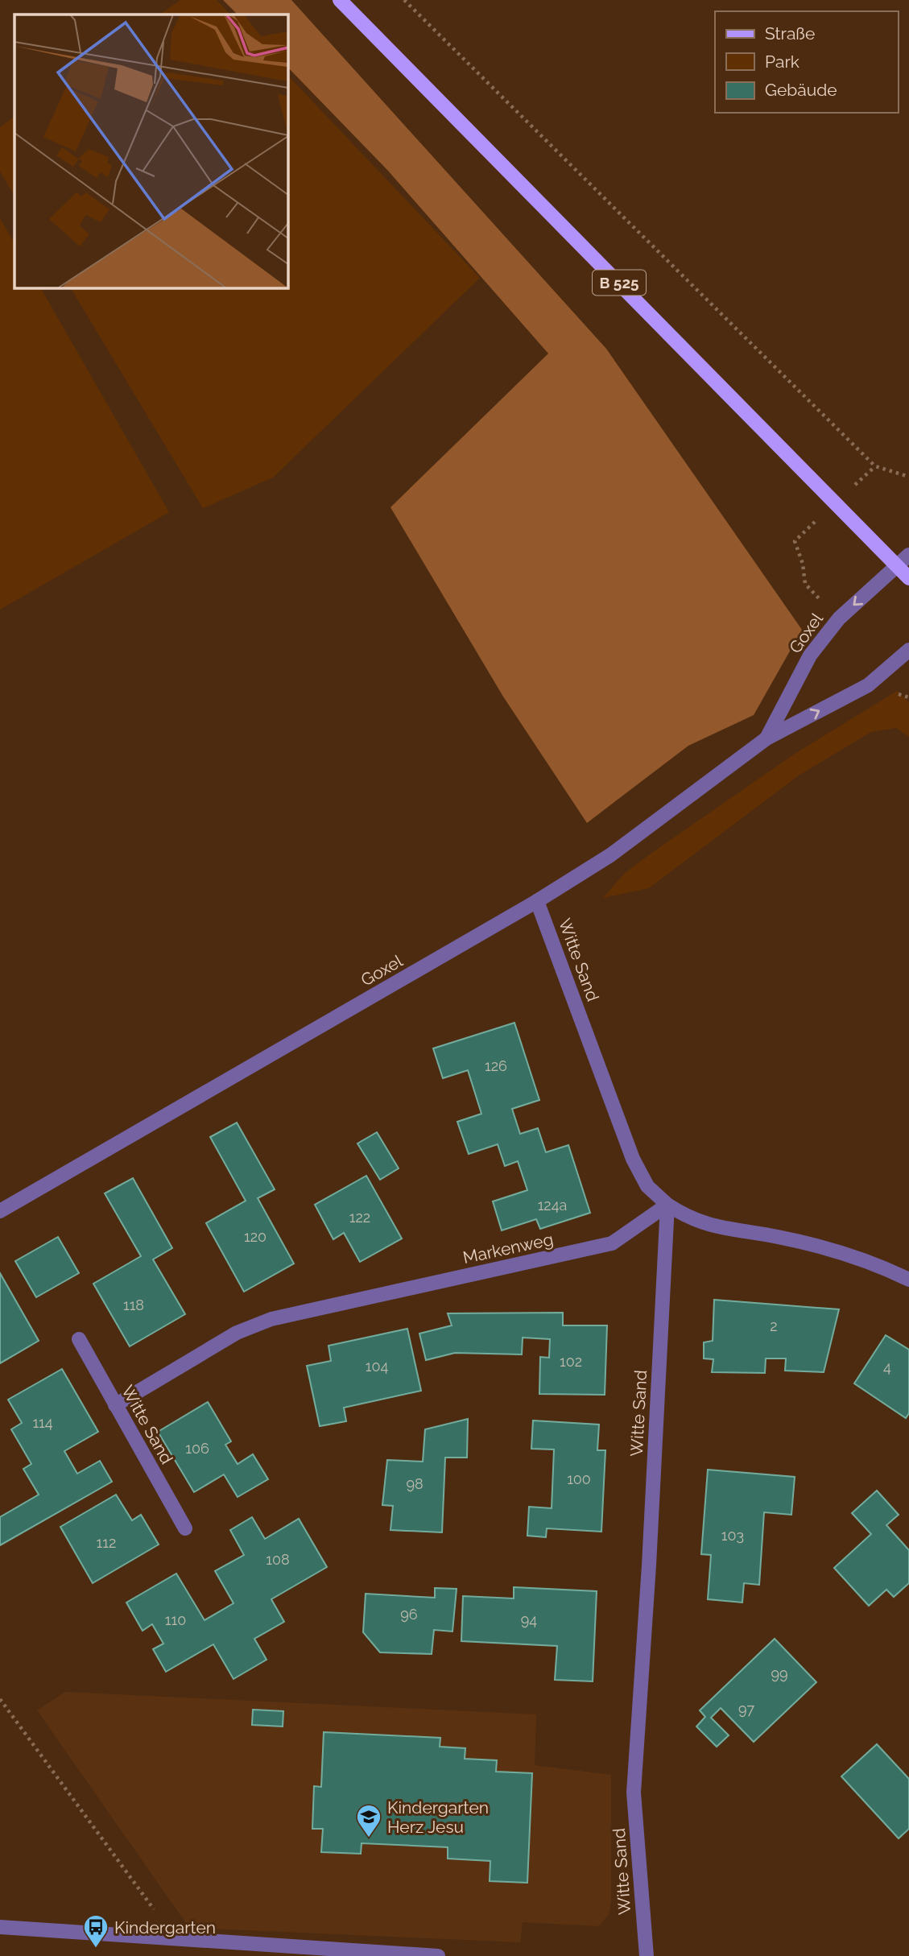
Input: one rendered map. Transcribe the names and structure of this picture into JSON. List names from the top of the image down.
{
  "streets": {
    "main road": ["B 525"],
    "street": ["Goxel", "Witte Sand", "Markenweg"]
  },
  "crossings": [
    ["B 525", "Goxel"],
    ["Goxel", "Witte Sand"],
    ["Witte Sand", "Markenweg"]
  ],
  "places": {
    "school or university": ["Kindergarten Herz Jesu"],
    "bus stop": ["Kindergarten"]
  },
  "house_numbers": [
    "126",
    "124a",
    "122",
    "120",
    "118",
    "2",
    "102",
    "104",
    "4",
    "114",
    "106",
    "100",
    "98",
    "103",
    "112",
    "108",
    "96",
    "110",
    "94",
    "99",
    "97"
  ],
  "legend": ["Straße", "Park", "Gebäude"]
}
